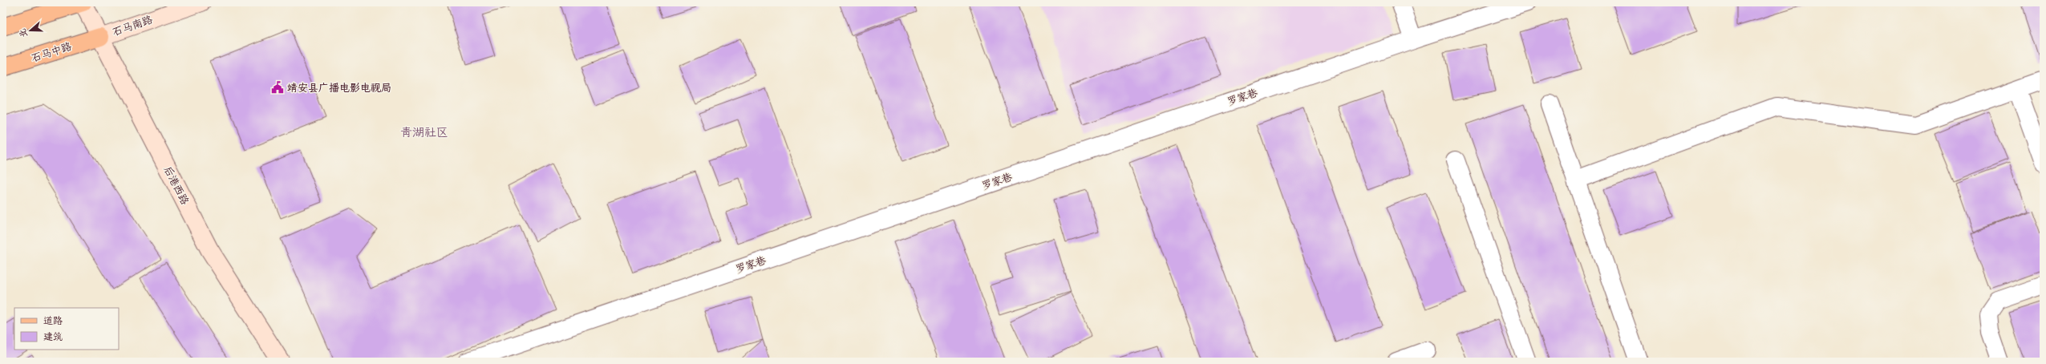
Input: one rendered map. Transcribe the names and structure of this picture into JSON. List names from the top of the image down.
{
  "streets": {
    "main road": ["石马南路", "石马中路", "后港西路"],
    "street": ["罗家巷"]
  },
  "crossings": [
    ["石马南路", "石马中路"],
    ["石马南路", "后港西路"],
    ["石马中路", "后港西路"]
  ],
  "districts": ["青湖社区"],
  "places": {
    "public building": ["靖安县广播电影电视局"]
  },
  "legend": ["道路", "建筑"],
  "north": "left"
}
